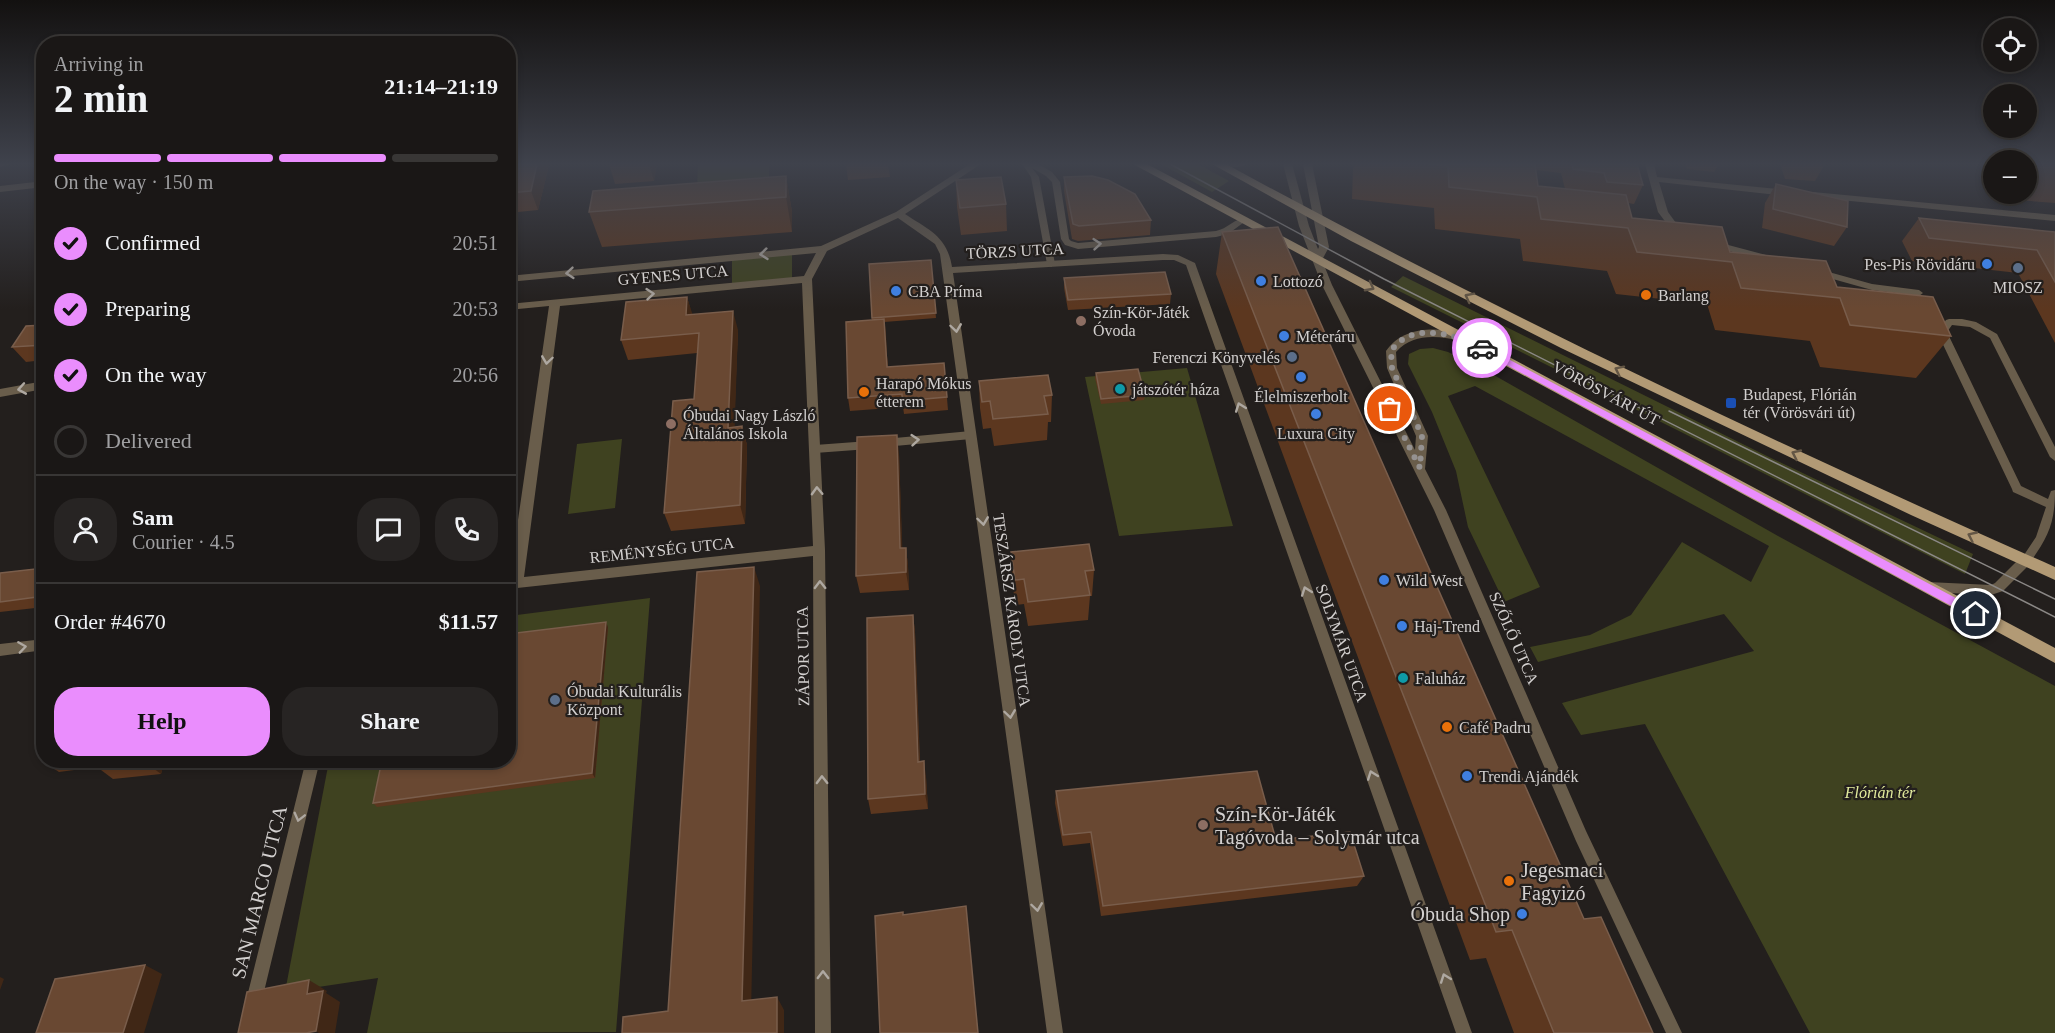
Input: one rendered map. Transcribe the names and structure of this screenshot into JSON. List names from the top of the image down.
{
  "streets": {
    "main road": ["VÖRÖSVÁRI ÚT"],
    "street": [
      "TÖRZS UTCA",
      "GYENES UTCA",
      "REMÉNYSÉG UTCA",
      "TESZÁRSZ KÁROLY UTCA",
      "SZŐLŐ UTCA",
      "SOLYMÁR UTCA",
      "ZÁPOR UTCA",
      "SAN MARCO UTCA"
    ]
  },
  "crossings": [
    ["TÖRZS UTCA", "TESZÁRSZ KÁROLY UTCA"],
    ["TÖRZS UTCA", "SOLYMÁR UTCA"],
    ["GYENES UTCA", "TESZÁRSZ KÁROLY UTCA"],
    ["GYENES UTCA", "ZÁPOR UTCA"],
    ["VÖRÖSVÁRI ÚT", "SZŐLŐ UTCA"],
    ["REMÉNYSÉG UTCA", "ZÁPOR UTCA"]
  ],
  "one_way": [
    "TESZÁRSZ KÁROLY UTCA",
    "SOLYMÁR UTCA",
    "ZÁPOR UTCA",
    "SAN MARCO UTCA"
  ],
  "parks": ["Flórián tér"],
  "places": {
    "other": [
      "Pes-Pis Rövidáru",
      "MIOSZ",
      "Lottozó",
      "CBA Príma",
      "Barlang",
      "Szín-Kör-Játék Óvoda",
      "Méteráru",
      "Ferenczi Könyvelés",
      "Élelmiszerbolt",
      "játszótér háza",
      "Harapó Mókus étterem",
      "Luxura City",
      "Óbudai Nagy László Általános Iskola",
      "Wild West",
      "Haj-Trend",
      "Faluház",
      "Óbudai Kulturális Központ",
      "Café Padru",
      "Trendi Ajándék",
      "Szín-Kör-Játék Tagóvoda – Solymár utca",
      "Jegesmaci Fagyizó",
      "Óbuda Shop"
    ],
    "transit": ["Budapest, Flórián tér (Vörösvári út)"]
  },
  "page": {
    "map_buttons": ["+", "−"],
    "heading": ["2 min", "Arriving in", "21:14–21:19"],
    "panel": [
      "Sam",
      "Courier · 4.5",
      "Order #4670",
      "$11.57"
    ],
    "bar": "On the way · 150 m",
    "list": [
      ["Confirmed", "20:51"],
      ["Preparing", "20:53"],
      ["On the way", "20:56"],
      "Delivered"
    ],
    "buttons": ["Help", "Share"]
  }
}
